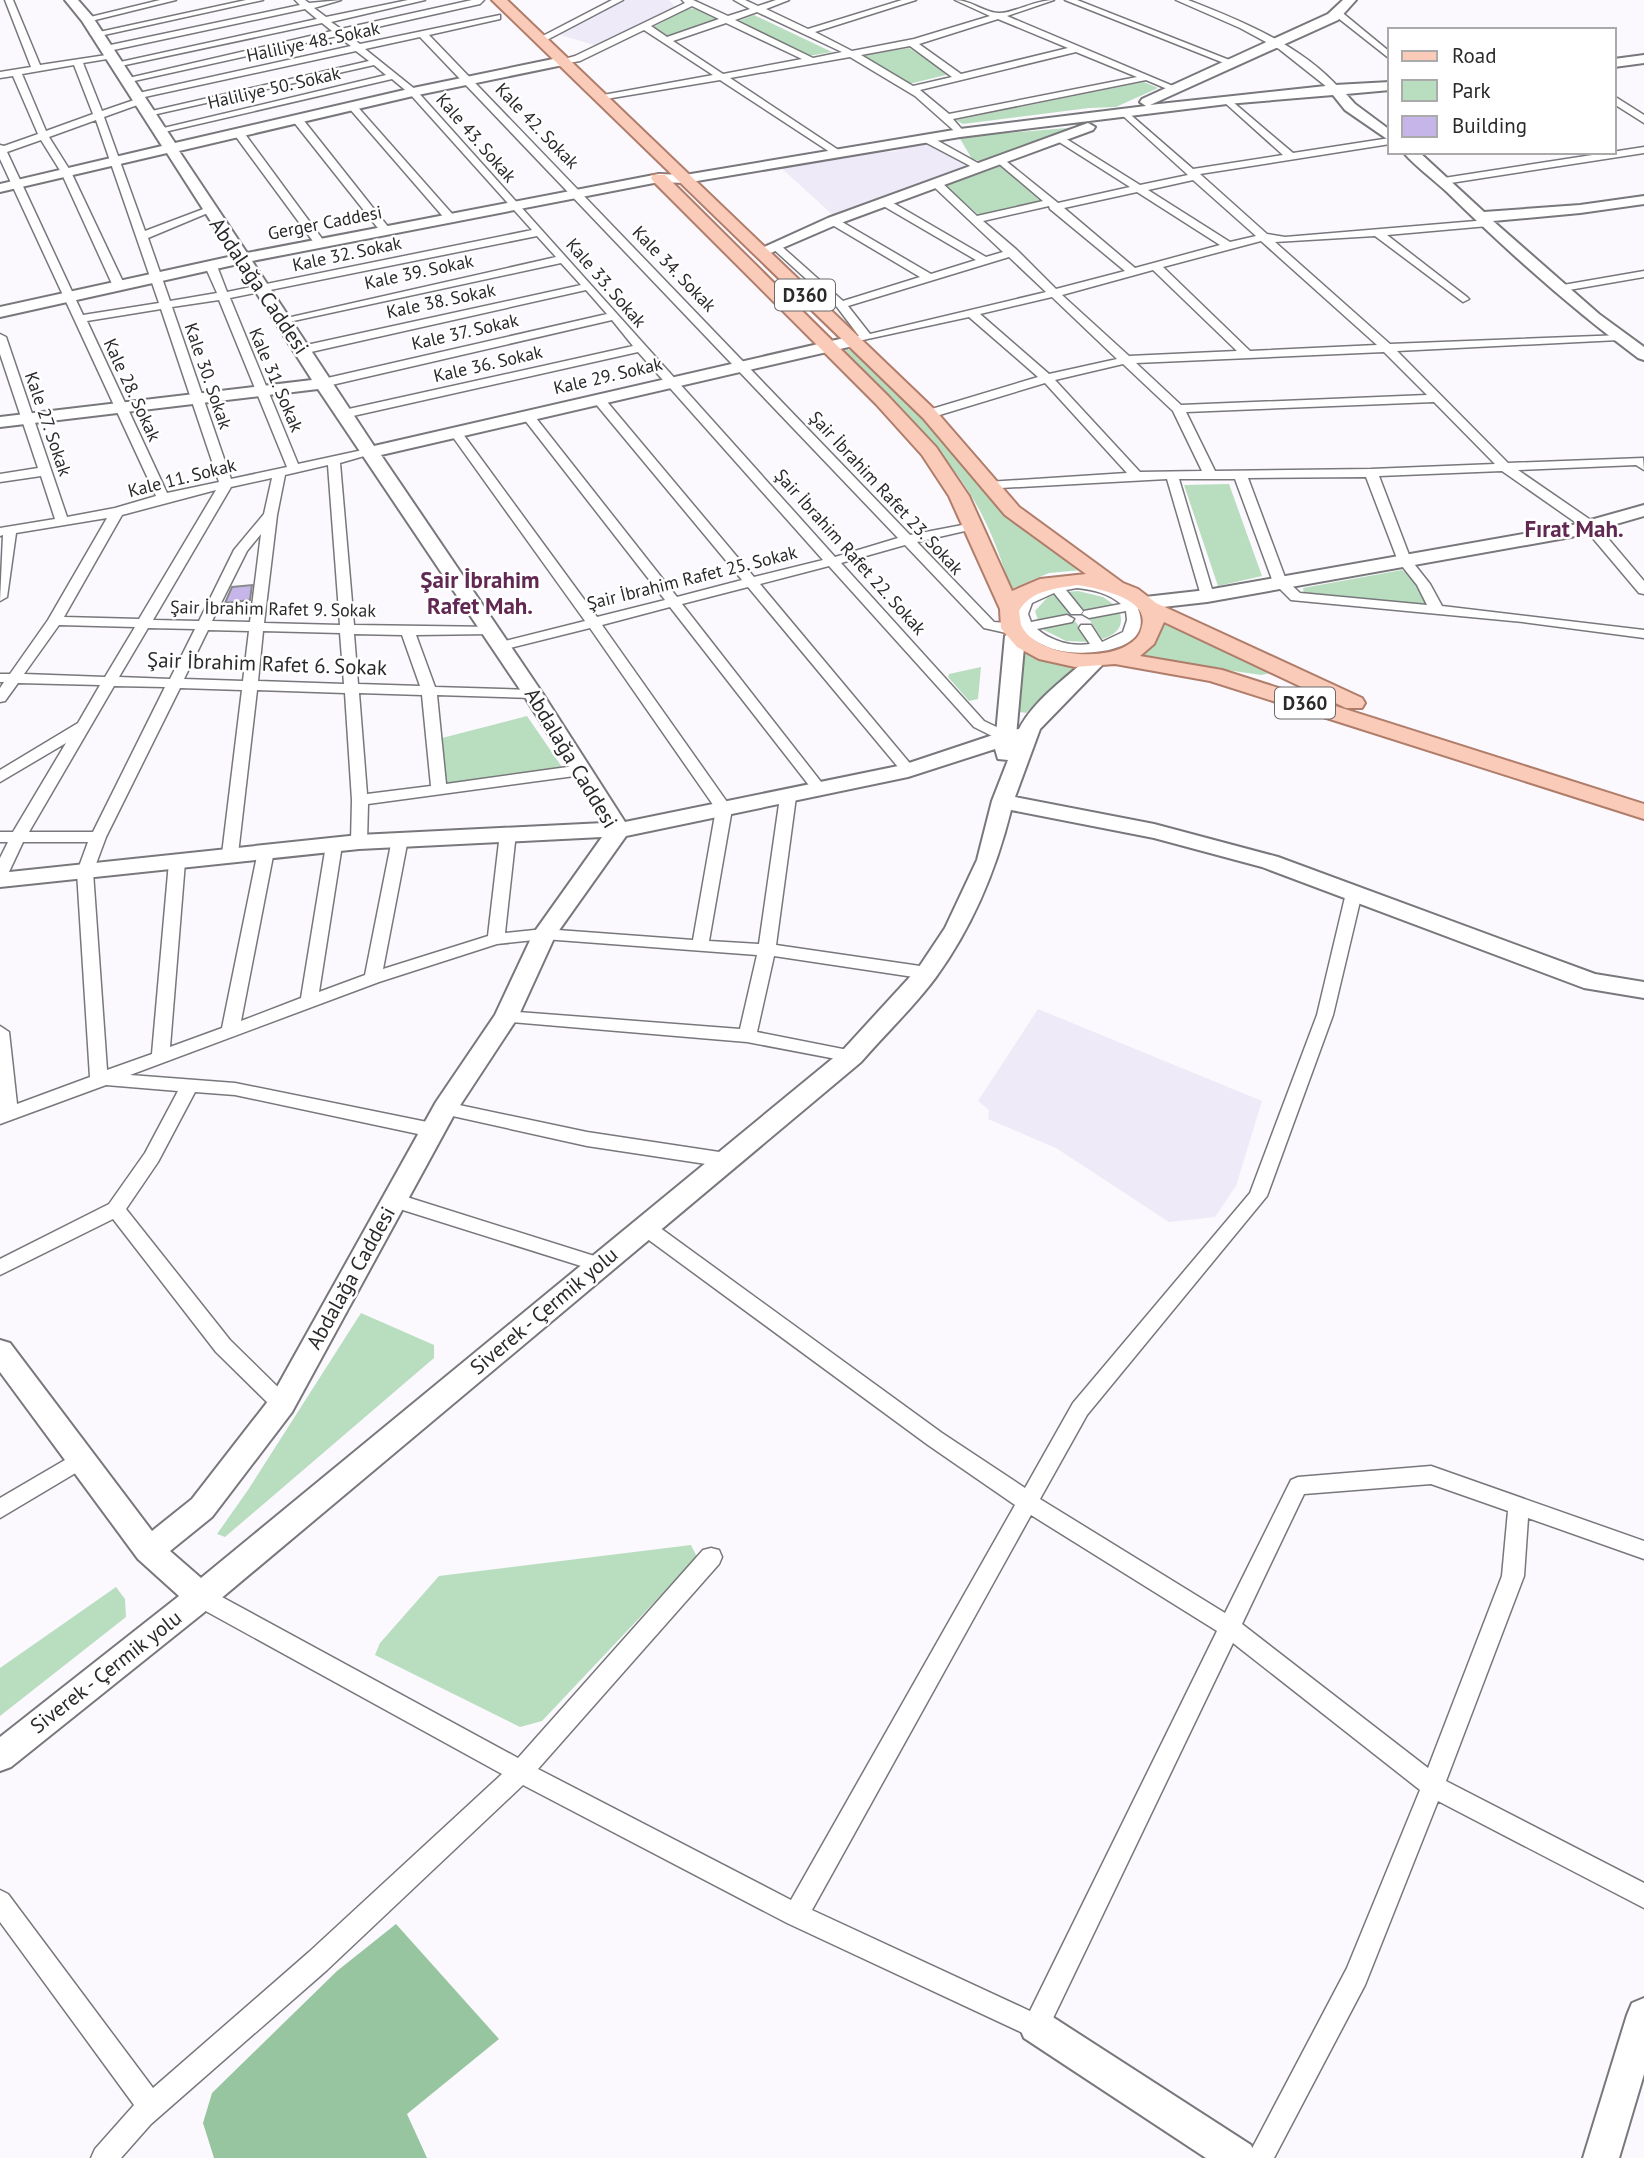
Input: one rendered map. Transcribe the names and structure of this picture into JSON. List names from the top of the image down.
{
  "streets": {
    "main road": ["D360"],
    "street": [
      "Haliliye 48. Sokak",
      "Haliliye 50. Sokak",
      "Kale 42. Sokak",
      "Kale 43. Sokak",
      "Gerger Caddesi",
      "Kale 32. Sokak",
      "Kale 34. Sokak",
      "Kale 39. Sokak",
      "Kale 33. Sokak",
      "Abdalağa Caddesi",
      "Kale 38. Sokak",
      "Kale 37. Sokak",
      "Kale 36. Sokak",
      "Kale 30. Sokak",
      "Kale 29. Sokak",
      "Kale 31. Sokak",
      "Kale 28. Sokak",
      "Kale 27. Sokak",
      "Kale 11. Sokak",
      "Şair İbrahim Rafet 23. Sokak",
      "Şair İbrahim Rafet 22. Sokak",
      "Şair İbrahim Rafet 25. Sokak",
      "Şair İbrahim Rafet 9. Sokak",
      "Şair İbrahim Rafet 6. Sokak",
      "Siverek - Çermik yolu"
    ]
  },
  "crossings": [
    ["Haliliye 48. Sokak", "Haliliye 50. Sokak"],
    ["Haliliye 48. Sokak", "Kale 42. Sokak"],
    ["Haliliye 48. Sokak", "Kale 43. Sokak"],
    ["Haliliye 48. Sokak", "Abdalağa Caddesi"],
    ["Haliliye 48. Sokak", "D360"],
    ["Haliliye 50. Sokak", "Kale 43. Sokak"],
    ["Haliliye 50. Sokak", "Abdalağa Caddesi"],
    ["Kale 42. Sokak", "Gerger Caddesi"],
    ["Kale 42. Sokak", "Kale 34. Sokak"],
    ["Kale 43. Sokak", "Gerger Caddesi"],
    ["Kale 43. Sokak", "Kale 33. Sokak"],
    ["Gerger Caddesi", "Kale 34. Sokak"],
    ["Gerger Caddesi", "Kale 33. Sokak"],
    ["Gerger Caddesi", "Abdalağa Caddesi"],
    ["Gerger Caddesi", "D360"],
    ["Gerger Caddesi", "Kale 30. Sokak"],
    ["Gerger Caddesi", "Kale 31. Sokak"],
    ["Gerger Caddesi", "Kale 28. Sokak"],
    ["Kale 32. Sokak", "Kale 33. Sokak"],
    ["Kale 32. Sokak", "Abdalağa Caddesi"],
    ["Kale 32. Sokak", "Kale 30. Sokak"],
    ["Kale 32. Sokak", "Kale 31. Sokak"],
    ["Kale 32. Sokak", "Kale 28. Sokak"],
    ["Kale 34. Sokak", "Kale 29. Sokak"],
    ["Kale 34. Sokak", "Şair İbrahim Rafet 23. Sokak"],
    ["Kale 39. Sokak", "Kale 33. Sokak"],
    ["Kale 39. Sokak", "Abdalağa Caddesi"],
    ["Kale 33. Sokak", "Kale 38. Sokak"],
    ["Kale 33. Sokak", "Kale 37. Sokak"],
    ["Kale 33. Sokak", "Kale 36. Sokak"],
    ["Kale 33. Sokak", "Kale 29. Sokak"],
    ["Kale 33. Sokak", "Şair İbrahim Rafet 22. Sokak"],
    ["Abdalağa Caddesi", "Kale 38. Sokak"],
    ["Abdalağa Caddesi", "Kale 37. Sokak"],
    ["Abdalağa Caddesi", "Kale 36. Sokak"],
    ["Abdalağa Caddesi", "Kale 29. Sokak"],
    ["Abdalağa Caddesi", "Kale 11. Sokak"],
    ["Abdalağa Caddesi", "Şair İbrahim Rafet 25. Sokak"],
    ["Abdalağa Caddesi", "Şair İbrahim Rafet 9. Sokak"],
    ["Abdalağa Caddesi", "Şair İbrahim Rafet 6. Sokak"],
    ["D360", "Kale 29. Sokak"],
    ["D360", "Şair İbrahim Rafet 25. Sokak"],
    ["D360", "Siverek - Çermik yolu"],
    ["Kale 30. Sokak", "Kale 11. Sokak"],
    ["Kale 29. Sokak", "Kale 11. Sokak"],
    ["Kale 29. Sokak", "Şair İbrahim Rafet 23. Sokak"],
    ["Kale 29. Sokak", "Şair İbrahim Rafet 22. Sokak"],
    ["Kale 31. Sokak", "Kale 11. Sokak"],
    ["Kale 28. Sokak", "Kale 11. Sokak"],
    ["Kale 27. Sokak", "Kale 11. Sokak"],
    ["Şair İbrahim Rafet 23. Sokak", "Şair İbrahim Rafet 25. Sokak"],
    ["Şair İbrahim Rafet 23. Sokak", "Siverek - Çermik yolu"],
    ["Şair İbrahim Rafet 22. Sokak", "Şair İbrahim Rafet 25. Sokak"],
    ["Şair İbrahim Rafet 22. Sokak", "Siverek - Çermik yolu"],
    ["Şair İbrahim Rafet 25. Sokak", "Şair İbrahim Rafet 9. Sokak"]
  ],
  "districts": ["Fırat Mah.", "Şair İbrahim Rafet Mah."],
  "legend": ["Road", "Park", "Building"]
}
